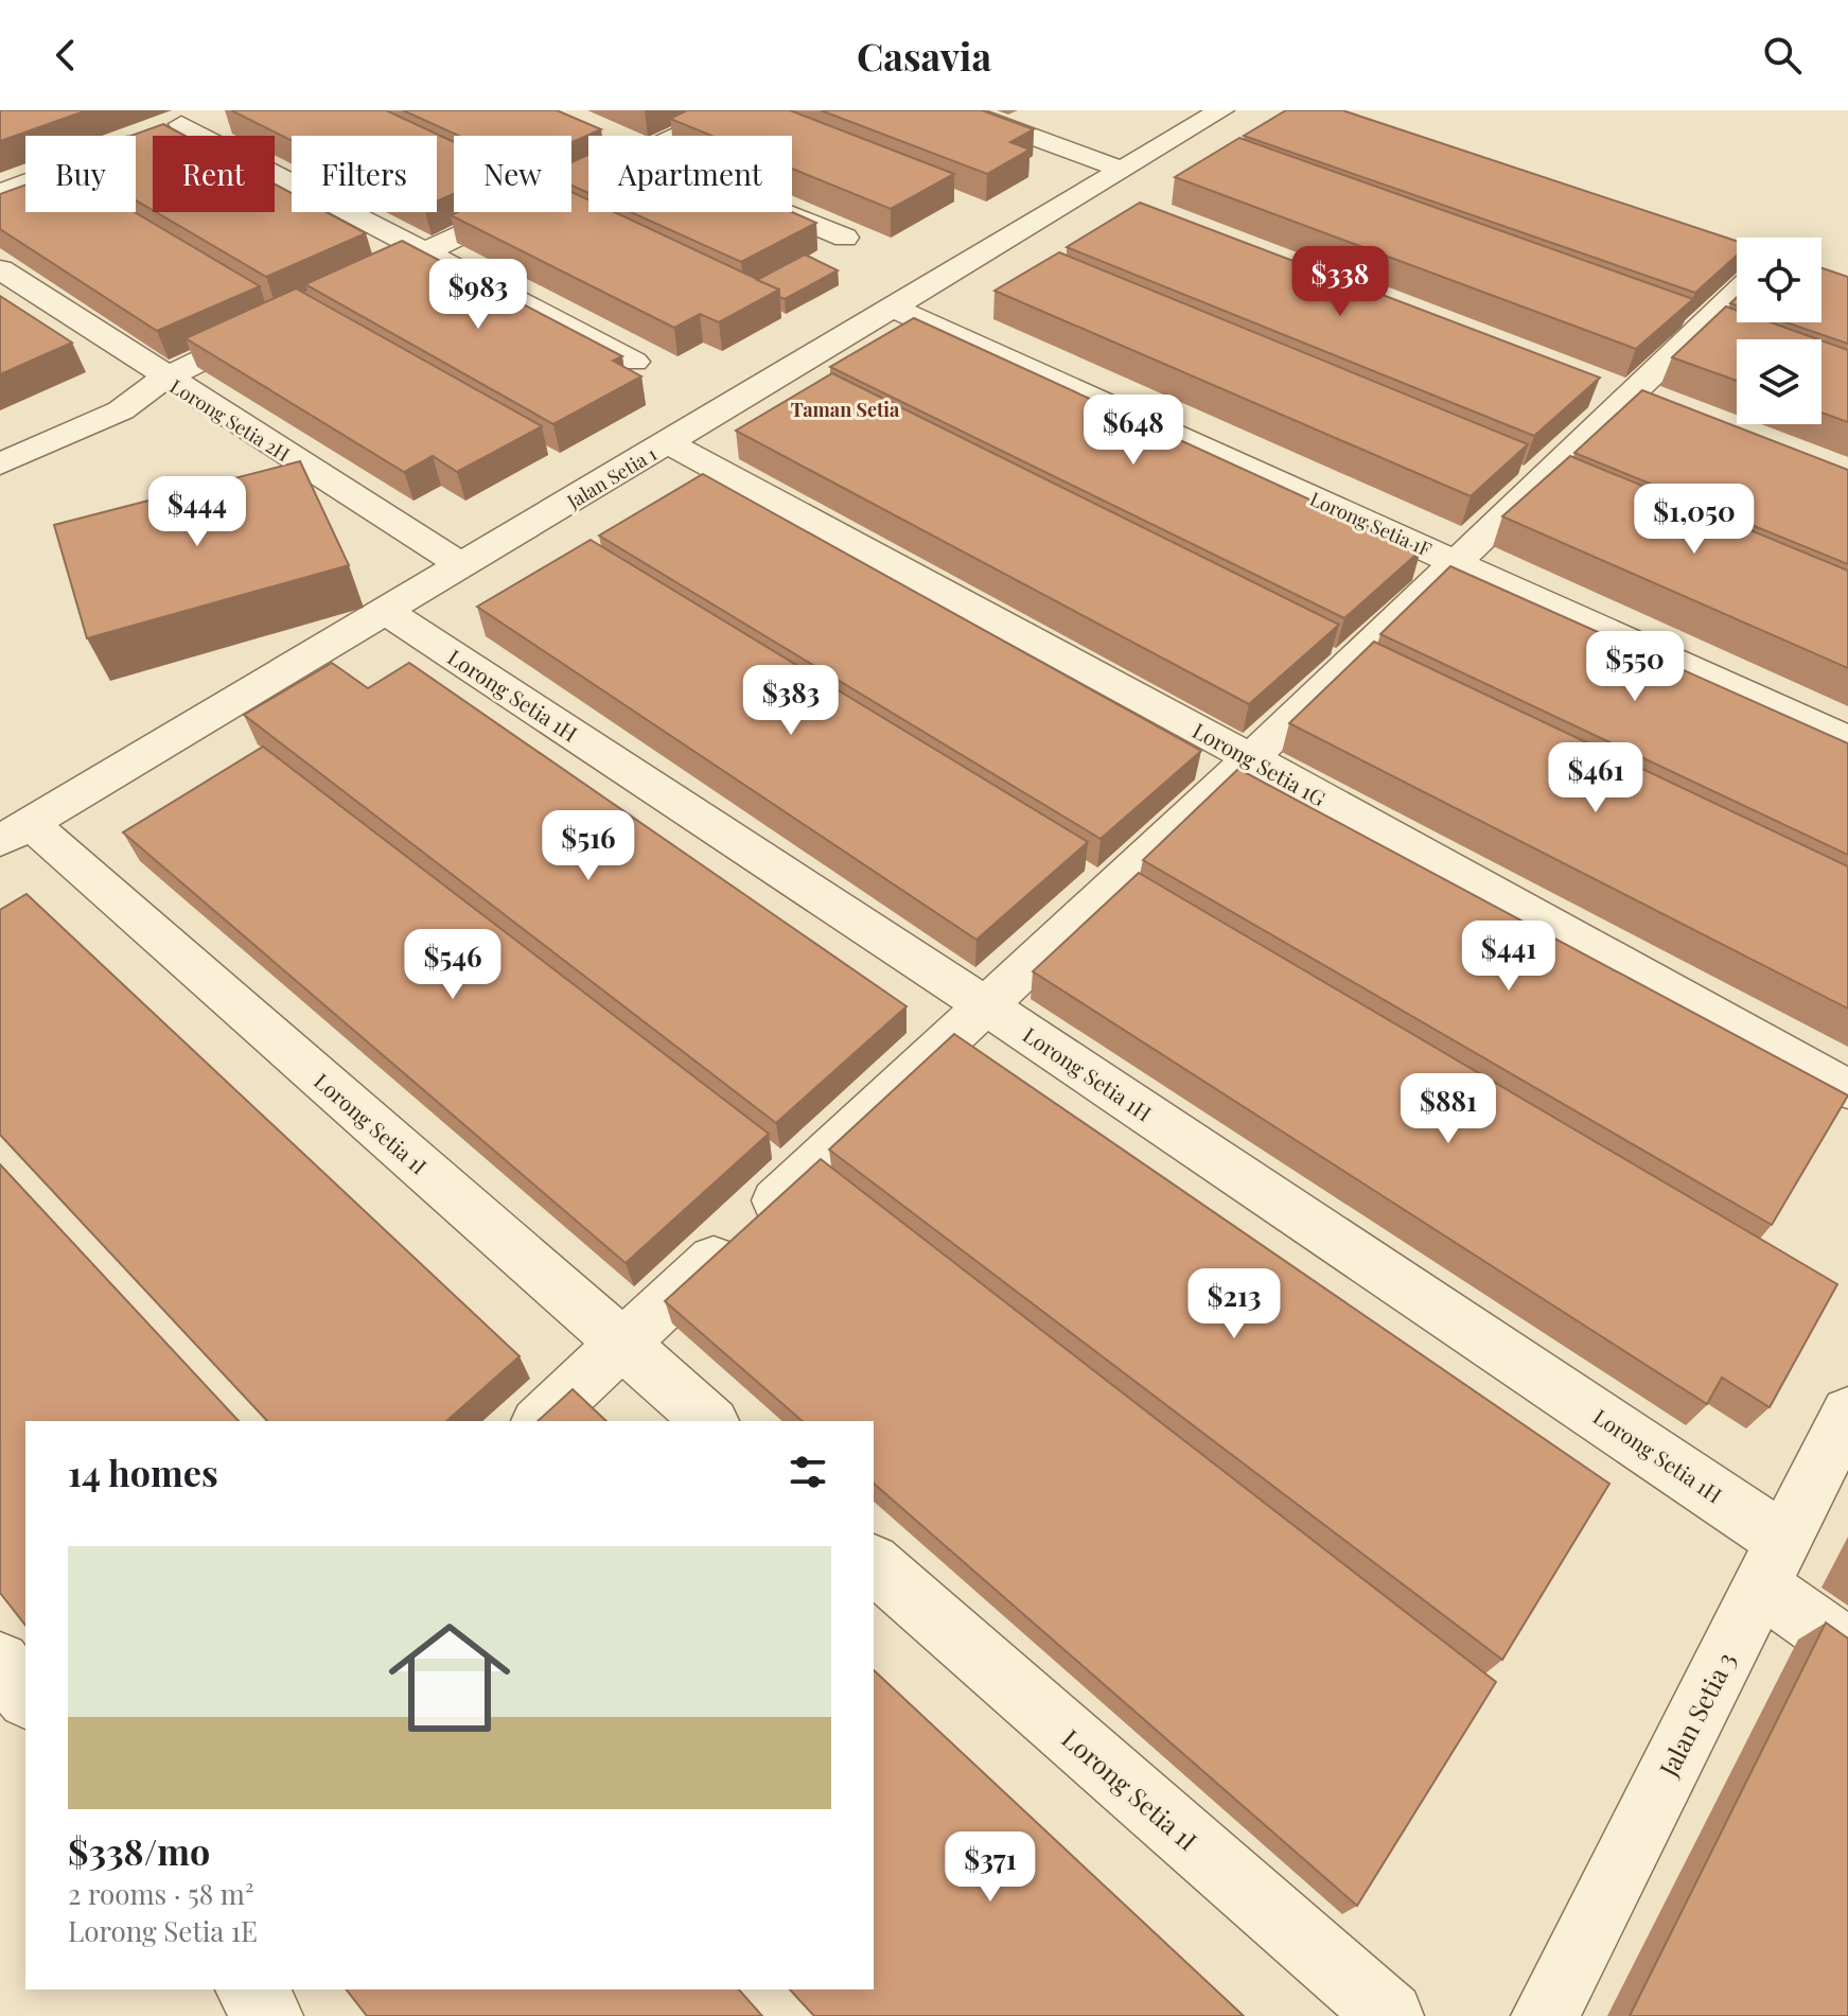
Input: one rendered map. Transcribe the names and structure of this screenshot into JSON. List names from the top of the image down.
{
  "streets": {
    "street": [
      "Lorong Setia 2H",
      "Jalan Setia 1",
      "Lorong Setia 1F",
      "Lorong Setia 1H",
      "Lorong Setia 1G",
      "Lorong Setia 1I",
      "Jalan Setia 3"
    ]
  },
  "crossings": [
    ["Lorong Setia 2H", "Jalan Setia 1"],
    ["Jalan Setia 1", "Lorong Setia 1F"],
    ["Jalan Setia 1", "Lorong Setia 1H"],
    ["Jalan Setia 1", "Lorong Setia 1G"],
    ["Jalan Setia 1", "Lorong Setia 1I"],
    ["Lorong Setia 1H", "Jalan Setia 3"]
  ],
  "districts": ["Taman Setia"],
  "page": {
    "header": "Casavia",
    "chip": [
      "Buy",
      "Rent",
      "Filters",
      "New",
      "Apartment"
    ],
    "price": [
      "$338",
      "$983",
      "$648",
      "$444",
      "$1,050",
      "$550",
      "$383",
      "$461",
      "$516",
      "$441",
      "$546",
      "$881",
      "$213",
      "$371"
    ],
    "heading": "14 homes",
    "list": [
      {
        "name": "$338/mo",
        "note": "2 rooms · 58 m² · Lorong Setia 1E"
      }
    ]
  }
}
